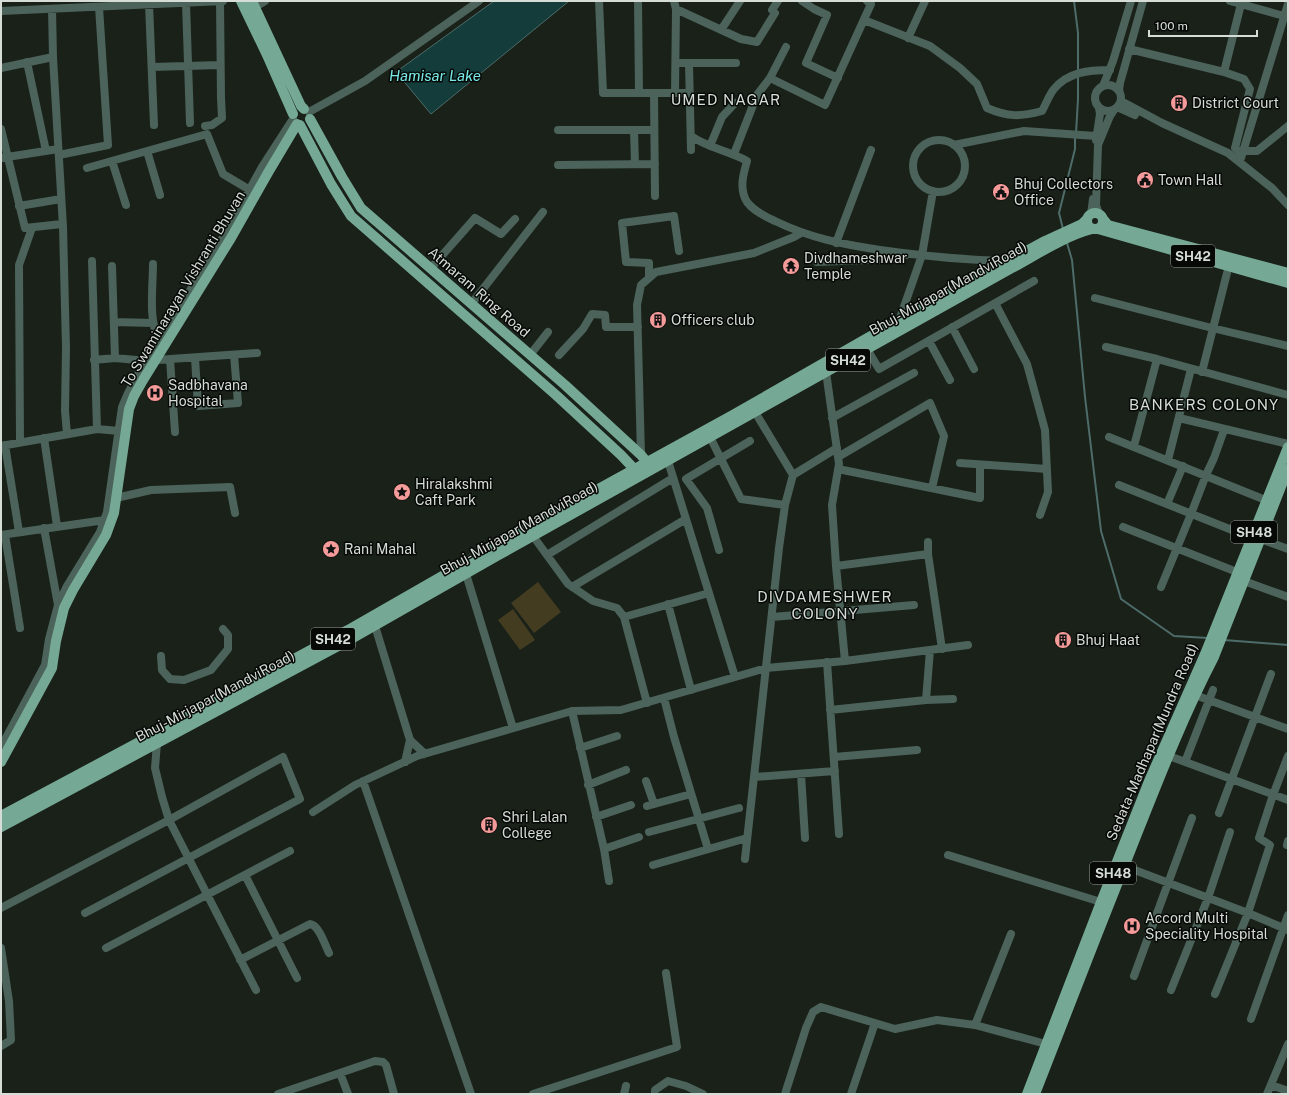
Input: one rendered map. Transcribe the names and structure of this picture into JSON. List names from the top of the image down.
{
  "streets": {
    "main road": [
      "SH42",
      "Bhuj-Mirjapar(MandviRoad)",
      "To Swaminarayan Vishranti Bhuvan",
      "Atmaram Ring Road",
      "SH48",
      "Sedata-Madhapar(Mundra Road)"
    ]
  },
  "crossings": [
    ["SH42", "Bhuj-Mirjapar(MandviRoad)"],
    ["Bhuj-Mirjapar(MandviRoad)", "Atmaram Ring Road"],
    ["To Swaminarayan Vishranti Bhuvan", "Atmaram Ring Road"]
  ],
  "districts": ["UMED NAGAR", "BANKERS COLONY", "DIVDAMESHWER COLONY"],
  "water": ["Hamisar Lake"],
  "places": {
    "building": [
      "District Court",
      "Officers club",
      "Bhuj Haat",
      "Shri Lalan College"
    ],
    "public building": ["Town Hall", "Bhuj Collectors Office"],
    "temple": ["Divdhameshwar Temple"],
    "hospital": ["Sadbhavana Hospital", "Accord Multi Speciality Hospital"],
    "place": ["Hiralakshmi Caft Park", "Rani Mahal"]
  },
  "scale_bar": "100 m"
}
